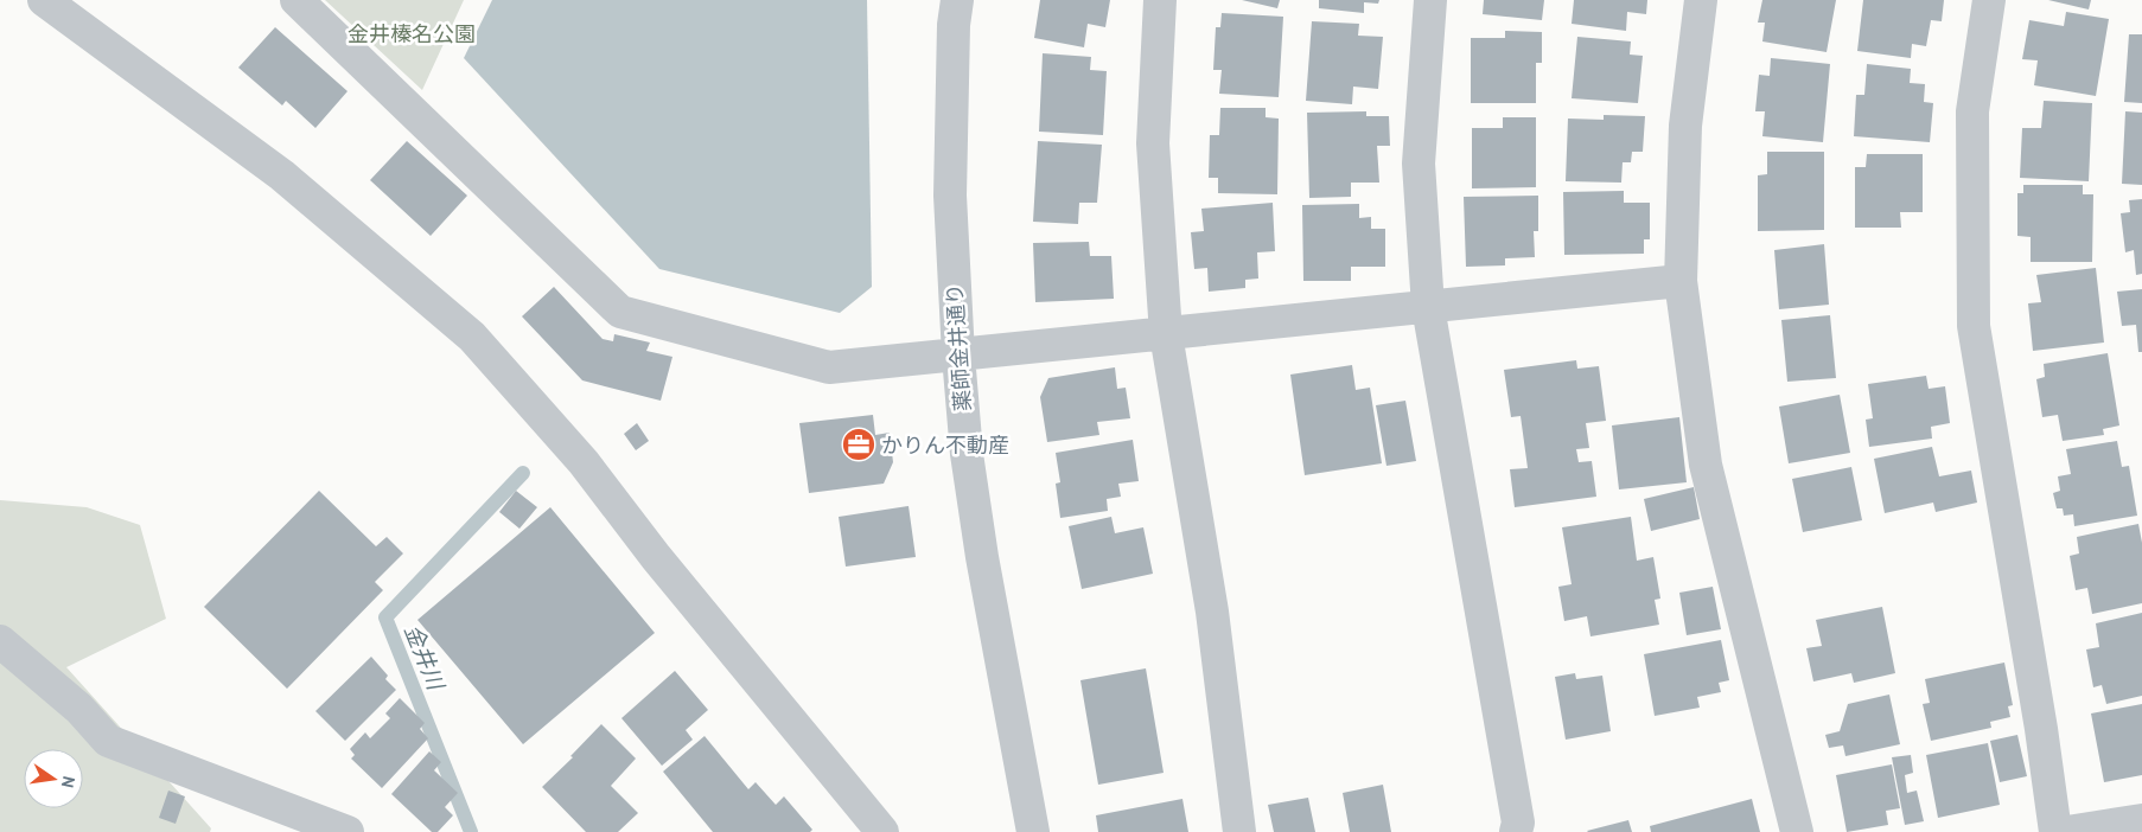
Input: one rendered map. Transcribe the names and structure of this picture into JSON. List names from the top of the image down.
{
  "streets": {
    "street": ["薬師金井通り"]
  },
  "water": ["金井川"],
  "parks": ["金井榛名公園"],
  "places": {
    "office": ["かりん不動産"]
  },
  "north": "right"
}
